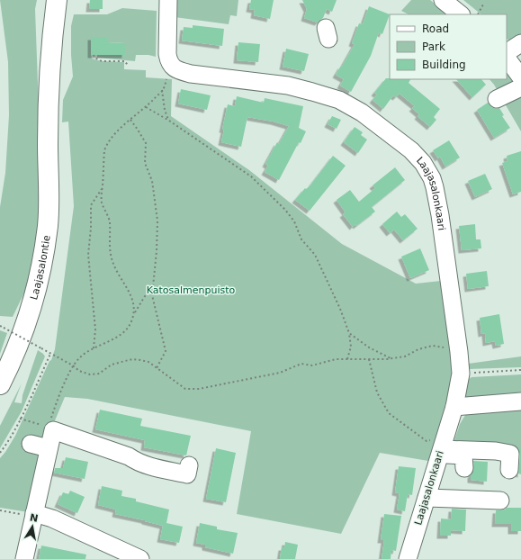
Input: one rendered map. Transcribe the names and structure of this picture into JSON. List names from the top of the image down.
{
  "streets": {
    "main road": ["Laajasalontie"],
    "street": ["Laajasalonkaari"]
  },
  "parks": ["Katosalmenpuisto"],
  "legend": ["Road", "Park", "Building"],
  "north": "top"
}
